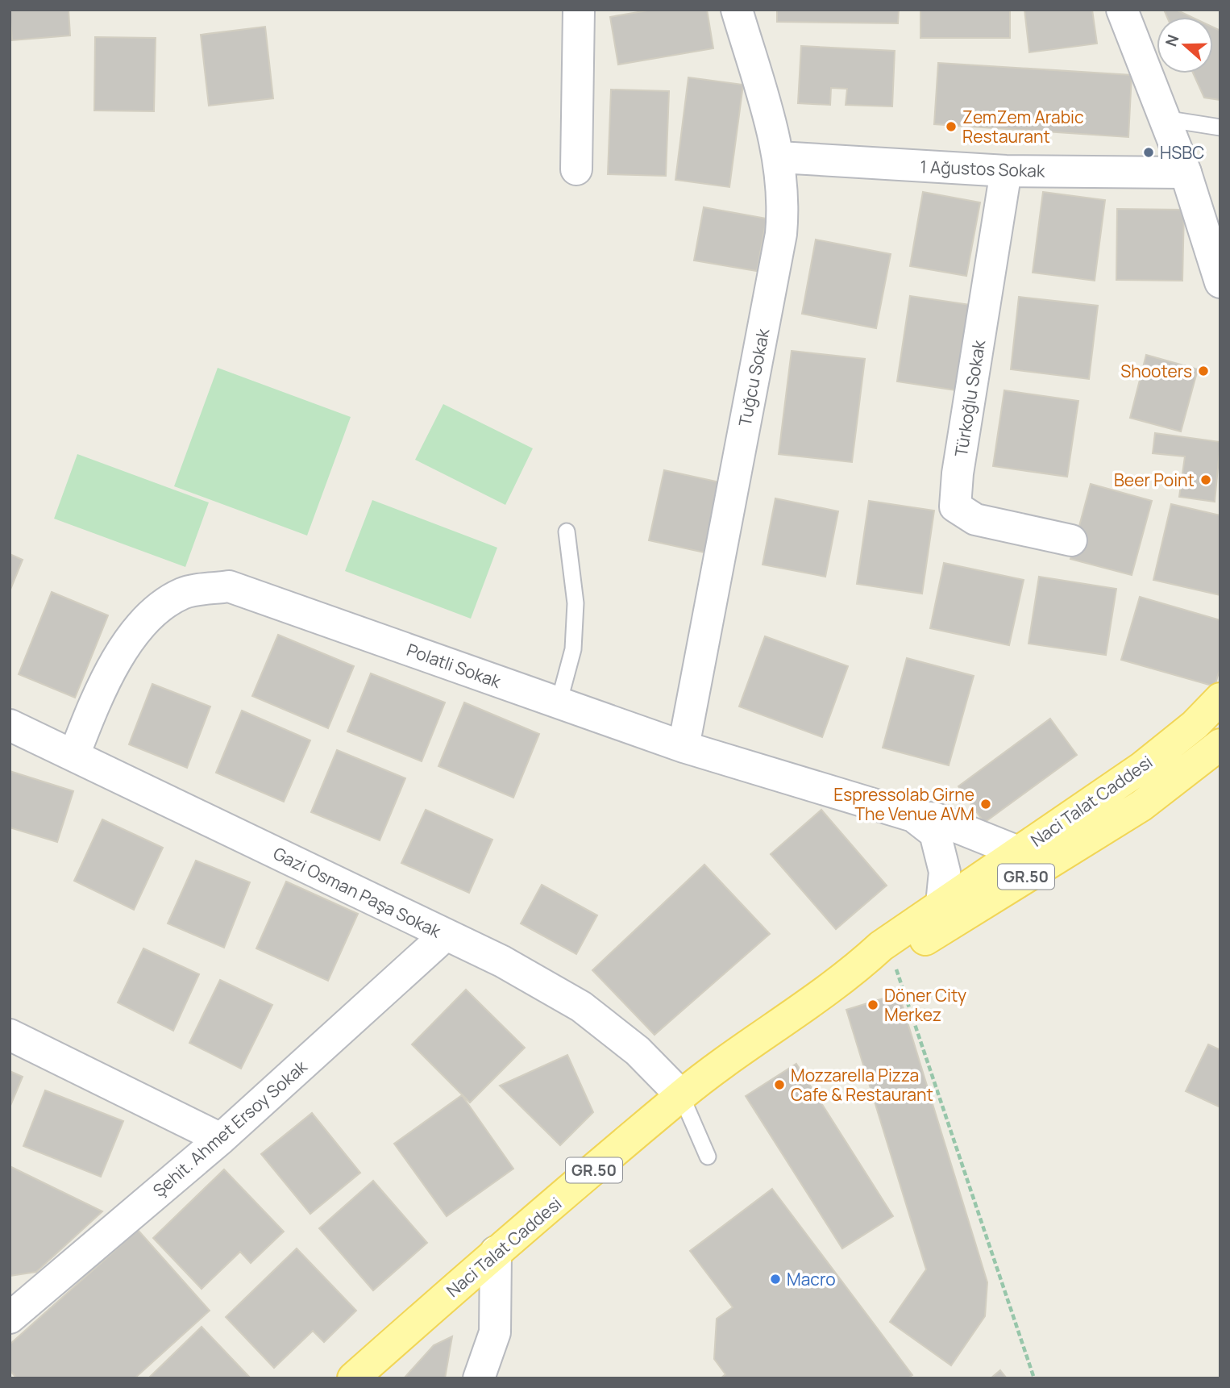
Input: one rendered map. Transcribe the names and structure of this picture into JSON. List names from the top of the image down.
{
  "streets": {
    "main road": ["Naci Talat Caddesi", "GR.50"],
    "street": [
      "1 Ağustos Sokak",
      "Tuğcu Sokak",
      "Türkoğlu Sokak",
      "Polatli Sokak",
      "Gazi Osman Paşa Sokak",
      "Şehit. Ahmet Ersoy Sokak"
    ]
  },
  "crossings": [
    ["1 Ağustos Sokak", "Tuğcu Sokak"],
    ["1 Ağustos Sokak", "Türkoğlu Sokak"],
    ["Tuğcu Sokak", "Polatli Sokak"],
    ["Polatli Sokak", "Naci Talat Caddesi"],
    ["Polatli Sokak", "Gazi Osman Paşa Sokak"],
    ["Naci Talat Caddesi", "Gazi Osman Paşa Sokak"],
    ["Gazi Osman Paşa Sokak", "Şehit. Ahmet Ersoy Sokak"]
  ],
  "places": [
    "ZemZem Arabic Restaurant",
    "HSBC",
    "Shooters",
    "Beer Point",
    "Espressolab Girne The Venue AVM",
    "Döner City Merkez",
    "Mozzarella Pizza Cafe & Restaurant",
    "Macro"
  ],
  "north": "left"
}
